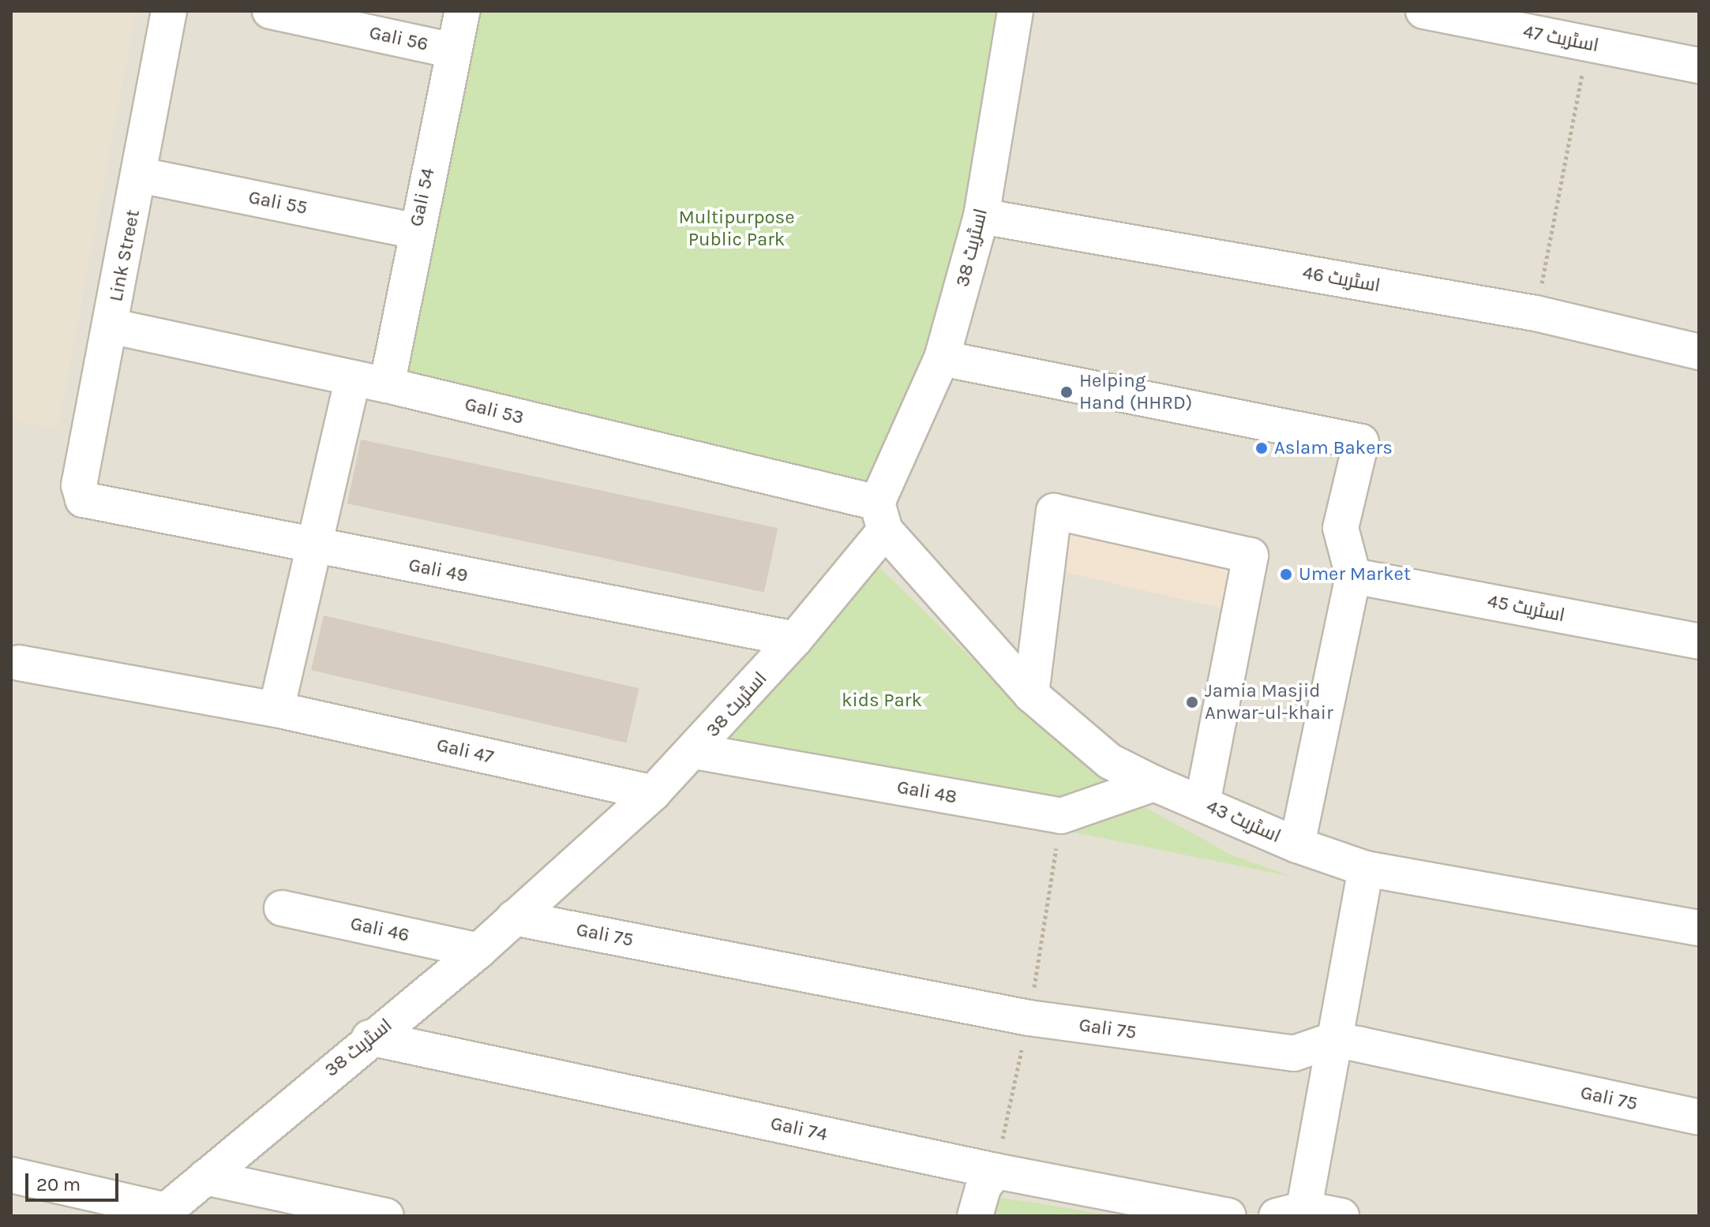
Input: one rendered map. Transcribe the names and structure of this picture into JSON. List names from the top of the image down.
{
  "streets": {
    "street": [
      "Gali 56",
      "اسٹریٹ 47",
      "Gali 54",
      "Gali 55",
      "اسٹریٹ 38",
      "Link Street",
      "اسٹریٹ 46",
      "Gali 53",
      "Gali 49",
      "اسٹریٹ 45",
      "Gali 47",
      "Gali 48",
      "اسٹریٹ 43",
      "Gali 46",
      "Gali 75",
      "Gali 74"
    ]
  },
  "crossings": [
    ["Gali 56", "Gali 54"],
    ["Gali 54", "Gali 55"],
    ["Gali 54", "Gali 53"],
    ["Gali 55", "Link Street"],
    ["اسٹریٹ 38", "اسٹریٹ 46"],
    ["اسٹریٹ 38", "Gali 53"],
    ["اسٹریٹ 38", "Gali 49"],
    ["اسٹریٹ 38", "Gali 47"],
    ["اسٹریٹ 38", "Gali 48"],
    ["اسٹریٹ 38", "اسٹریٹ 43"],
    ["اسٹریٹ 38", "Gali 46"],
    ["اسٹریٹ 38", "Gali 75"],
    ["اسٹریٹ 38", "Gali 74"],
    ["Link Street", "Gali 53"],
    ["Link Street", "Gali 49"],
    ["Gali 53", "اسٹریٹ 43"],
    ["Gali 48", "اسٹریٹ 43"]
  ],
  "parks": ["Multipurpose Public Park", "kids Park"],
  "places": [
    "Helping Hand (HHRD)",
    "Aslam Bakers",
    "Umer Market",
    "Jamia Masjid Anwar-ul-khair"
  ],
  "scale_bar": "20 m"
}
